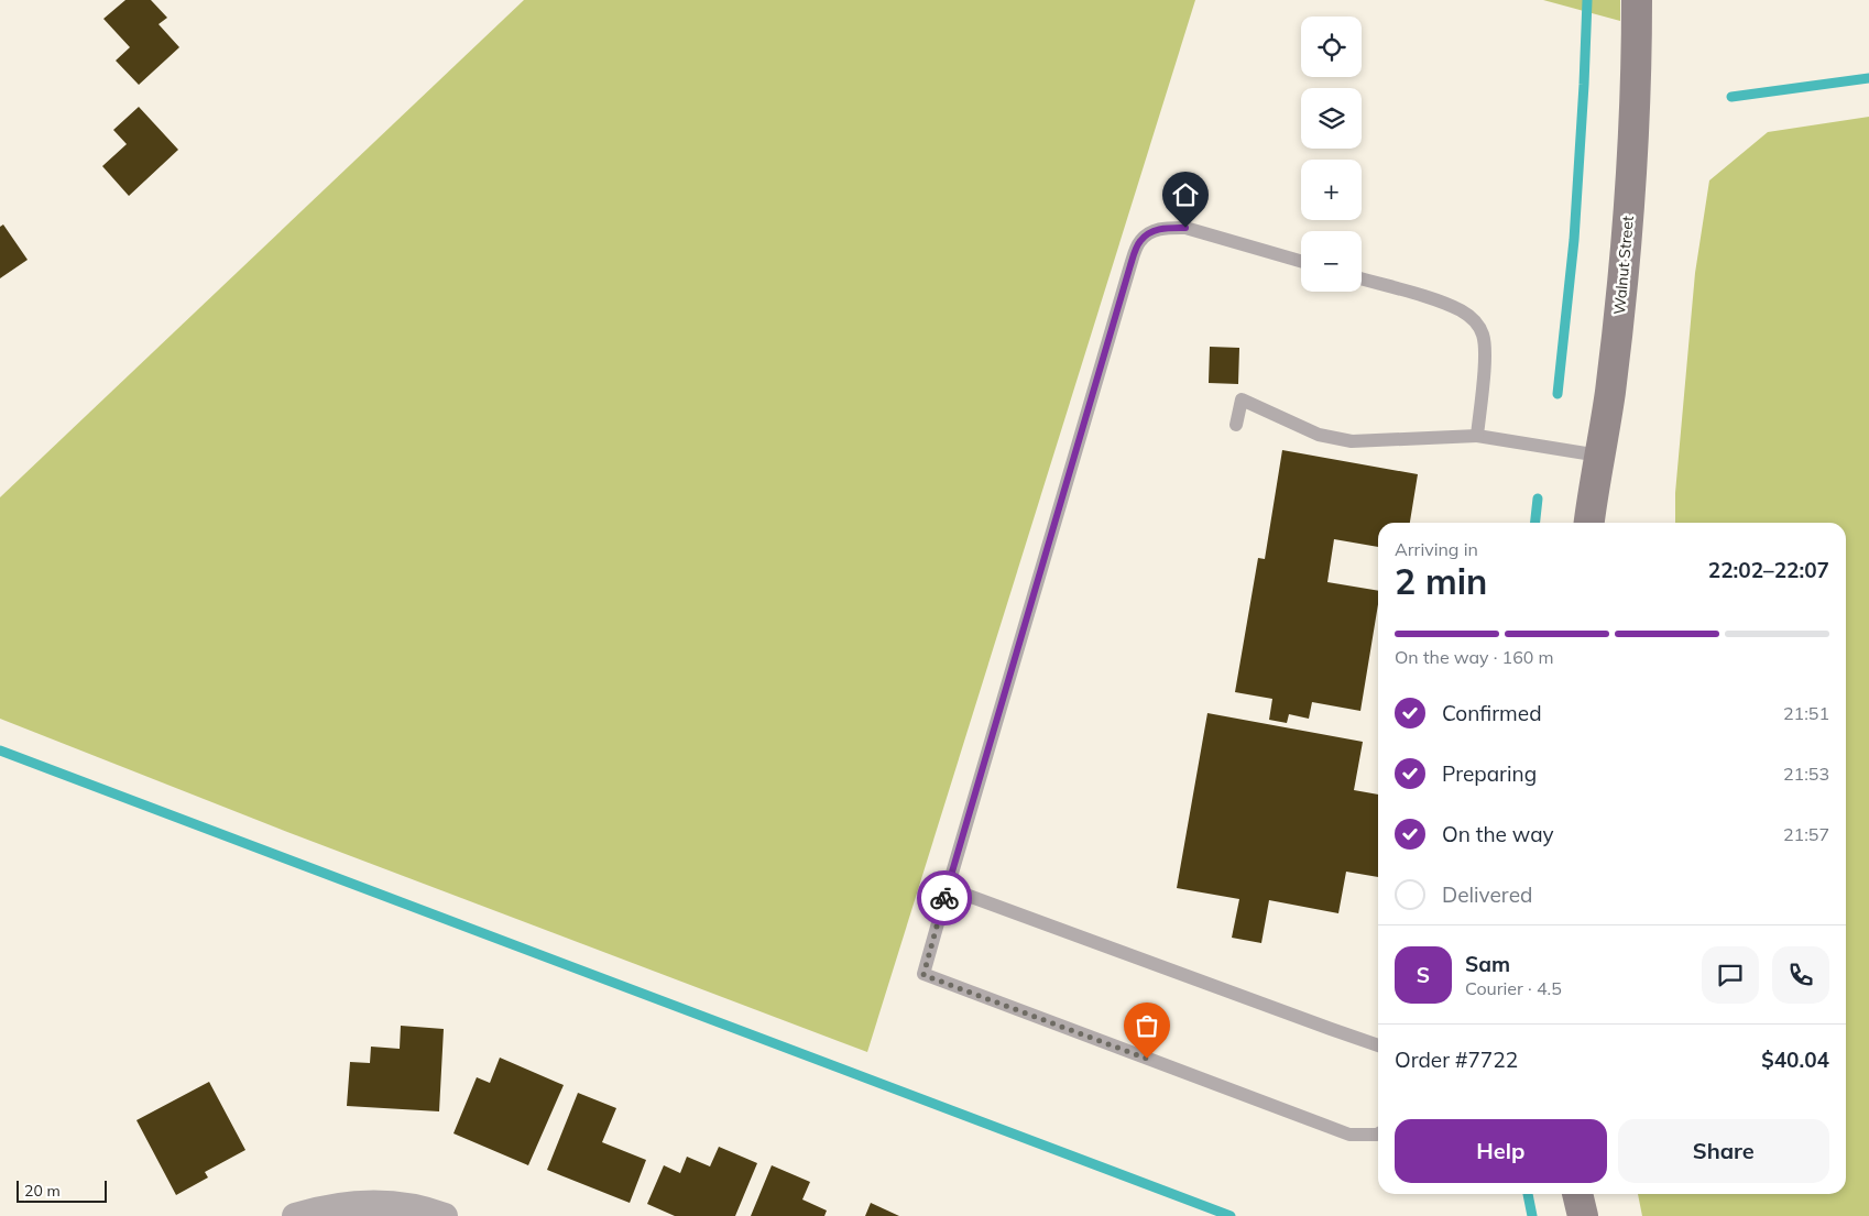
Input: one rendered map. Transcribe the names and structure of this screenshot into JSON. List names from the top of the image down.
{
  "streets": {
    "street": ["Walnut Street"]
  },
  "scale_bar": "20 m",
  "page": {
    "map_buttons": ["+", "−"],
    "heading": ["2 min", "Arriving in", "22:02–22:07"],
    "panel": [
      "Sam",
      "Courier · 4.5",
      "Order #7722",
      "$40.04"
    ],
    "bar": "On the way · 160 m",
    "list": [
      ["Confirmed", "21:51"],
      ["Preparing", "21:53"],
      ["On the way", "21:57"],
      "Delivered"
    ],
    "round": "S",
    "buttons": ["Help", "Share"],
    "scale": "20 m"
  }
}
